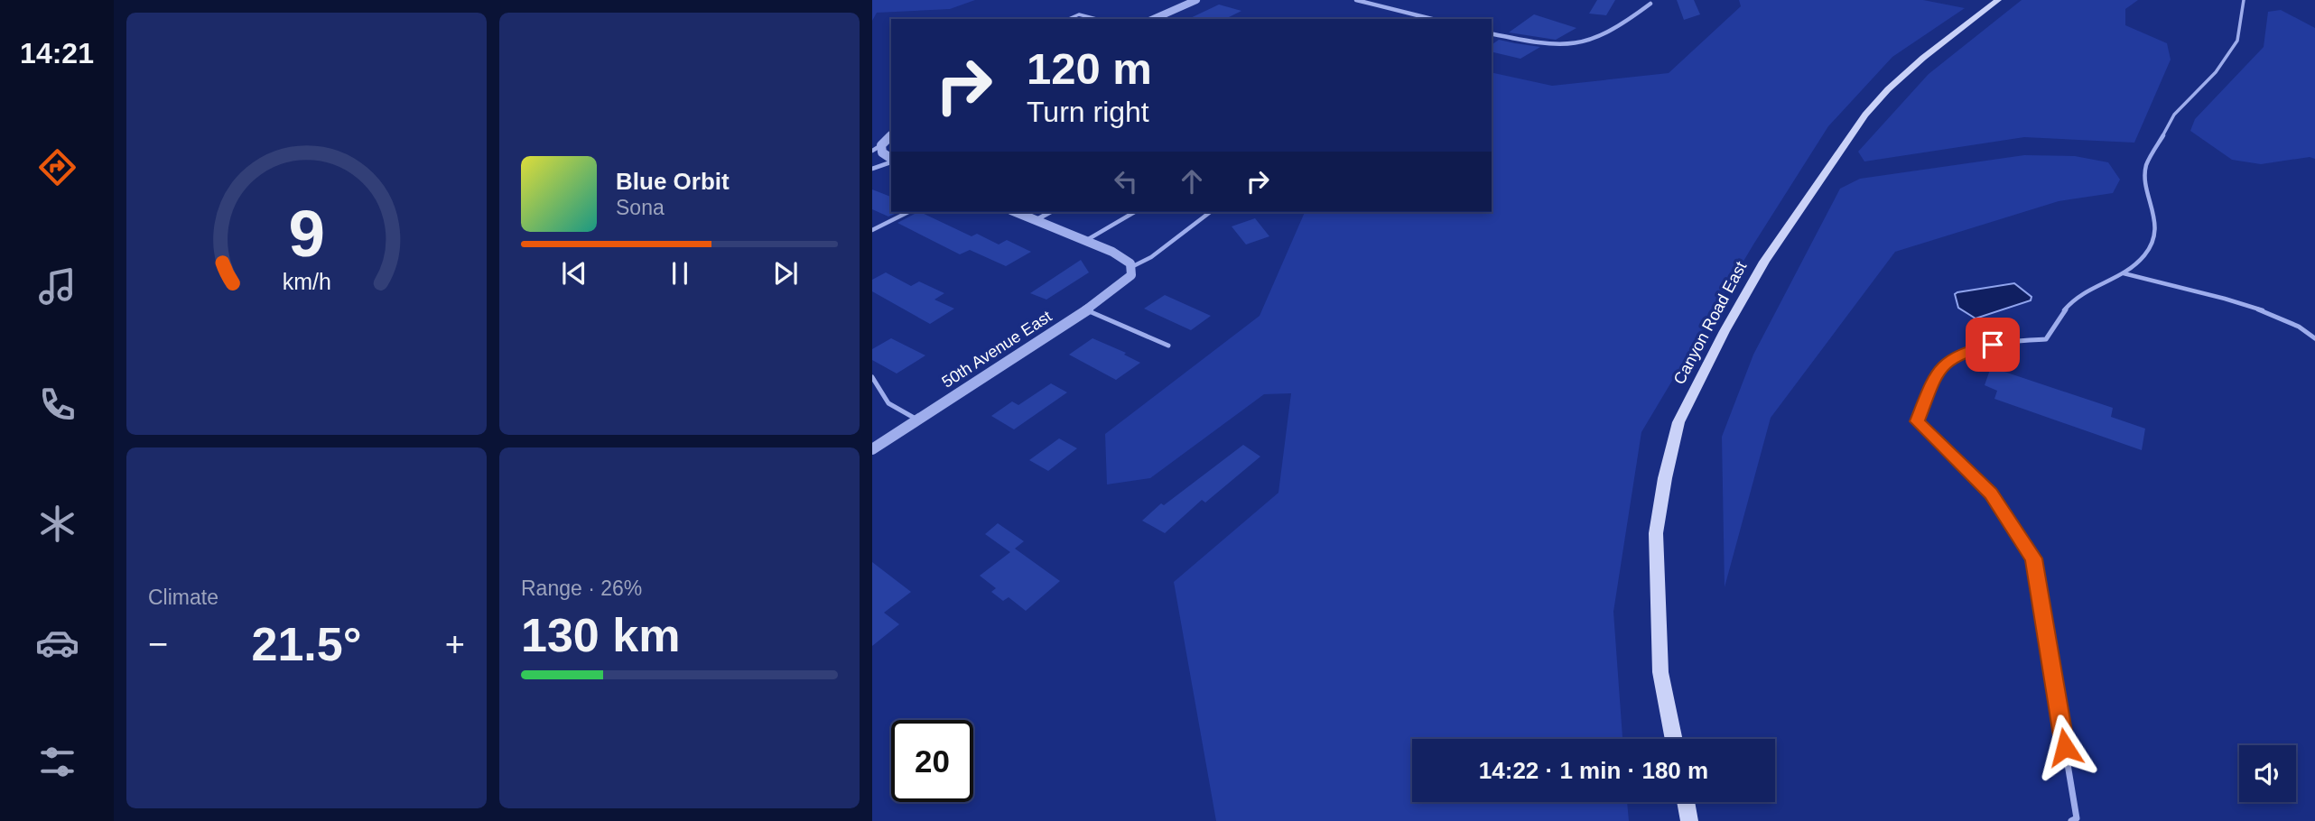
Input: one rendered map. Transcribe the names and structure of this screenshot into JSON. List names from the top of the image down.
{
  "streets": {
    "main road": ["Canyon Road East"],
    "street": ["50th Avenue East"]
  },
  "page": {
    "tabs": "14:21",
    "turn": ["120 m", "Turn right"],
    "song": ["Blue Orbit", "Sona"],
    "tile": [
      "Climate",
      ["Range · 26%", "130 km"]
    ],
    "heat": ["−", "21.5°", "+"],
    "limit": "20",
    "trip": "14:22 · 1 min · 180 m",
    "gauge": ["9", "km/h"]
  }
}
